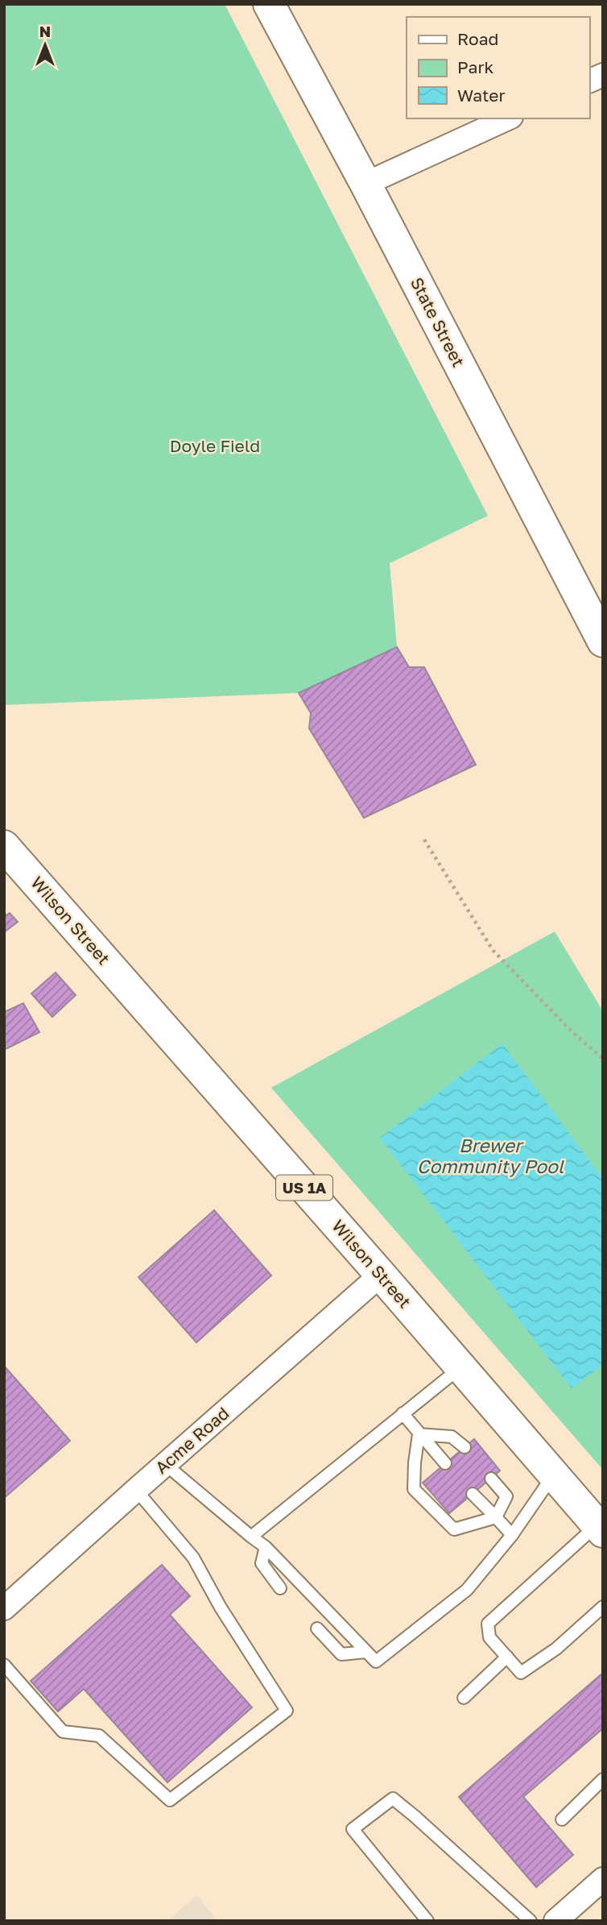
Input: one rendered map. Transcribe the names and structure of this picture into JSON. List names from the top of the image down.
{
  "streets": {
    "main road": ["State Street", "Wilson Street", "US 1A"],
    "street": ["Acme Road"]
  },
  "crossings": [
    ["Wilson Street", "Acme Road"]
  ],
  "water": ["Brewer Community Pool"],
  "parks": ["Doyle Field"],
  "legend": ["Road", "Park", "Water"],
  "north": "top"
}
